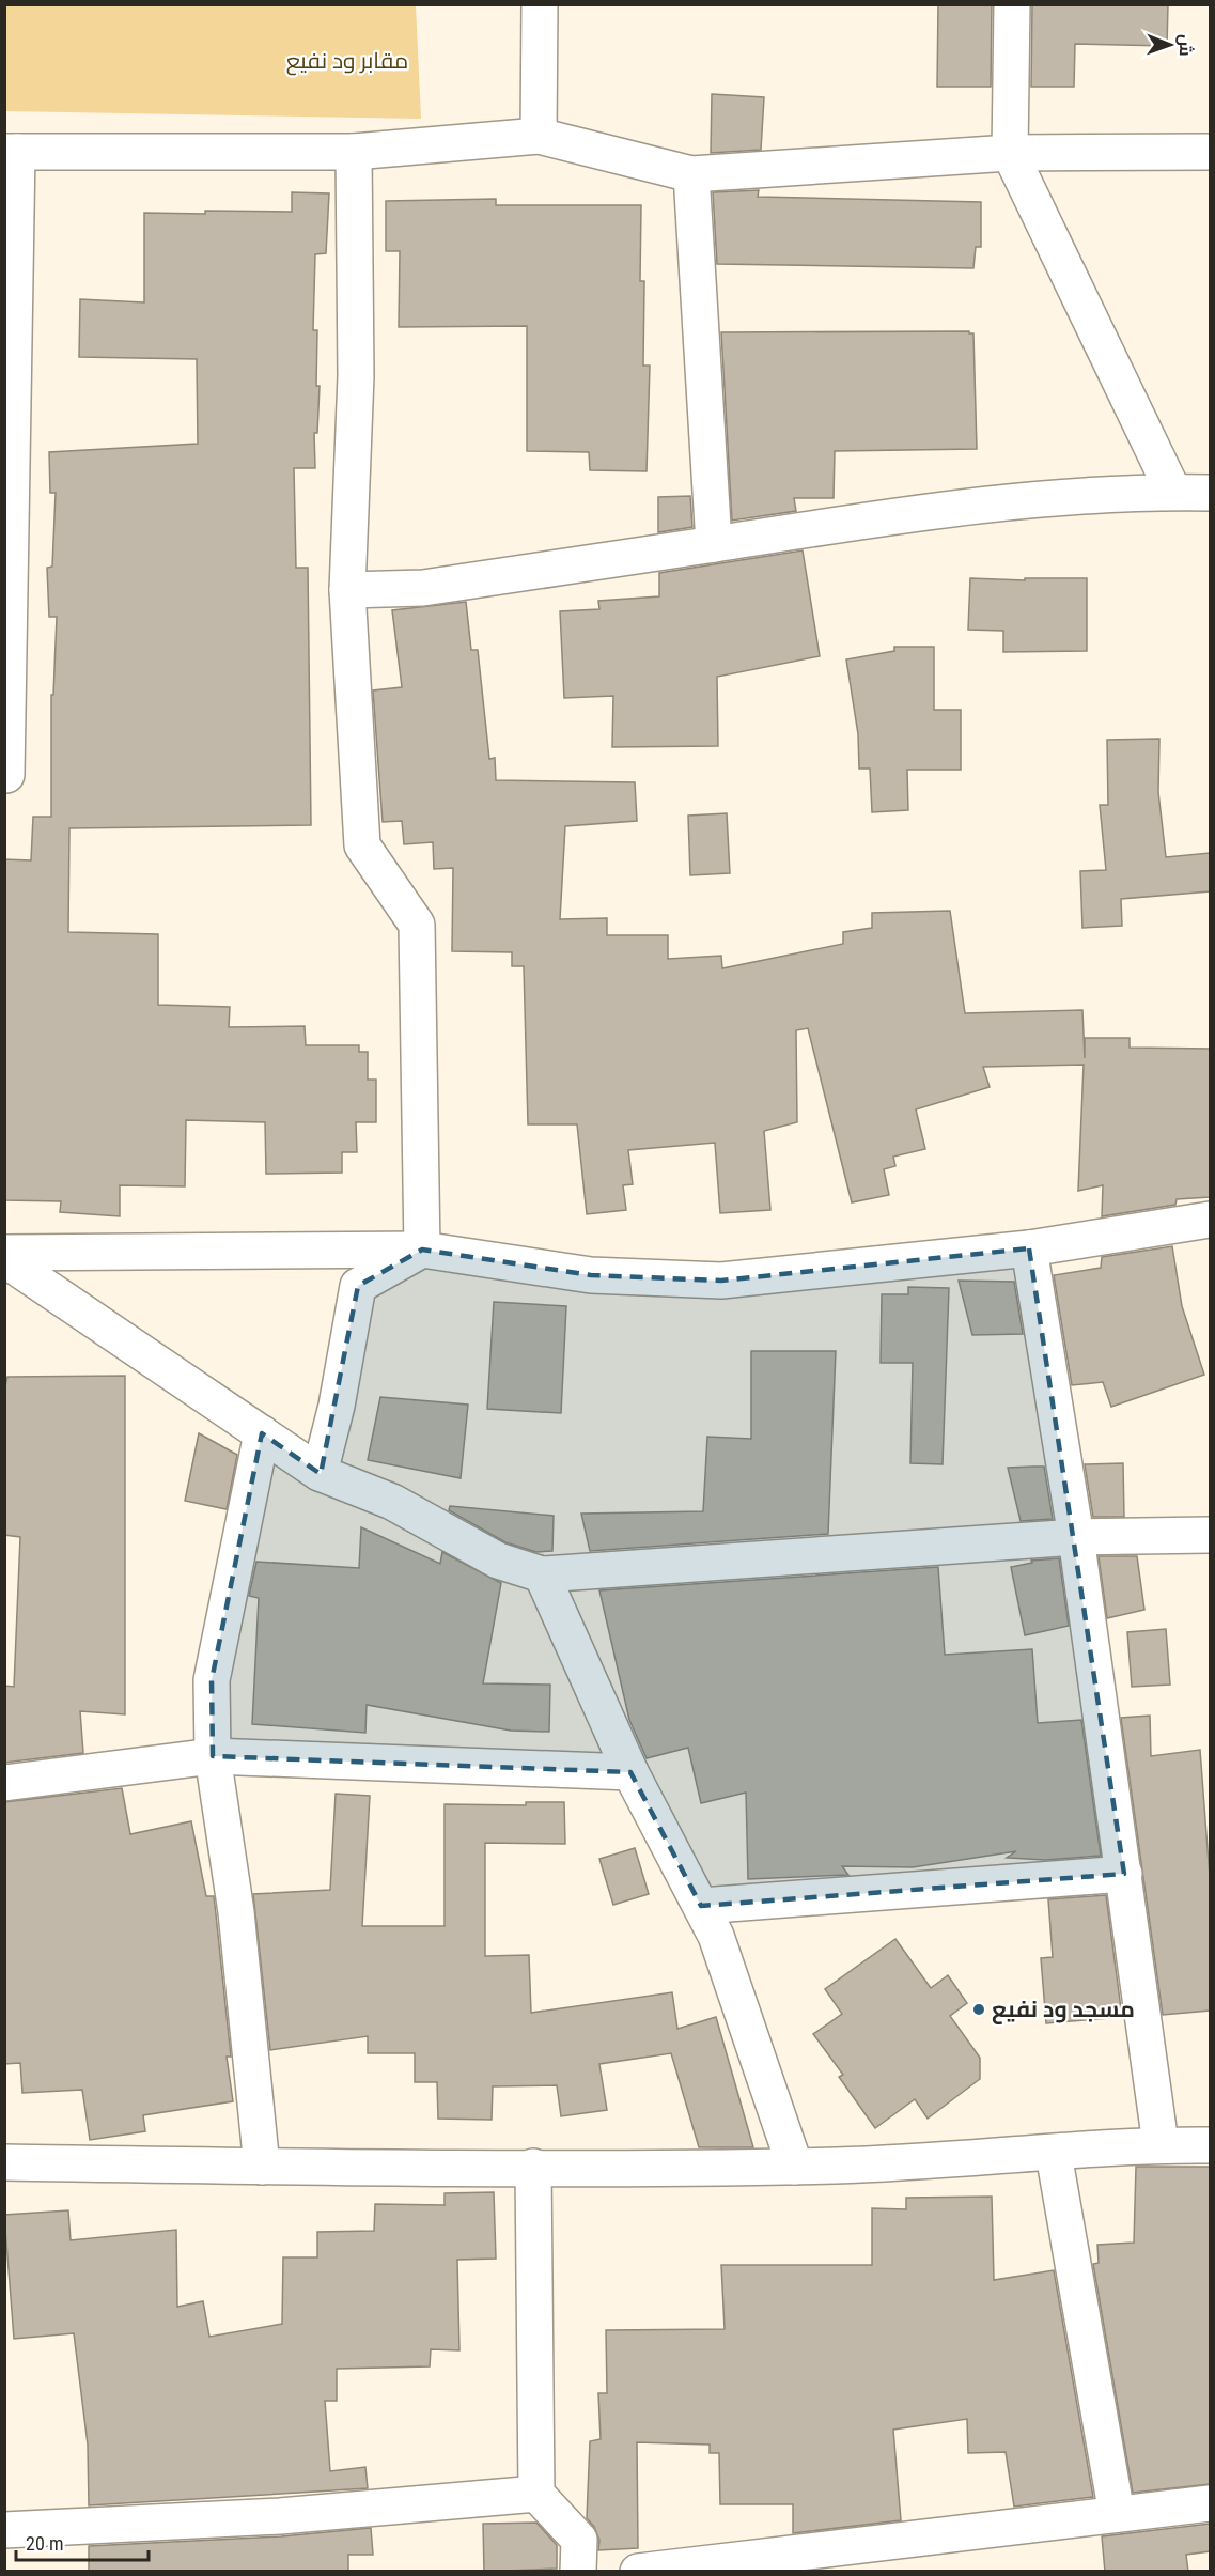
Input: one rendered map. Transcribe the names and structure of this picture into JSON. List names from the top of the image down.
{
  "parks": ["مقابر ود نفيع"],
  "places": ["مسجد ود نفيع"],
  "scale_bar": "20 m",
  "north": "right"
}
